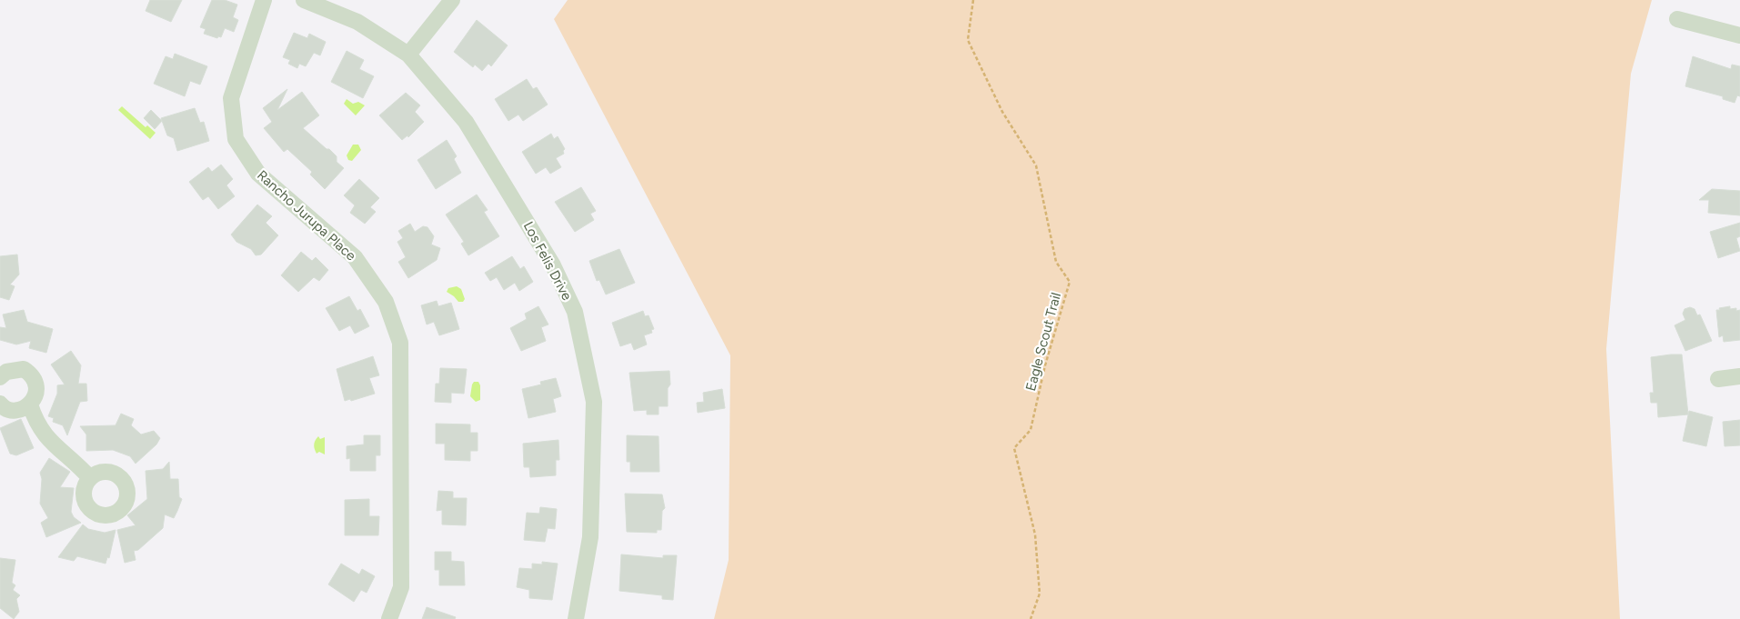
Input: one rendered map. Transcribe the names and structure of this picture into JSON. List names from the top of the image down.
{
  "streets": {
    "street": ["Rancho Jurupa Place", "Los Felis Drive"],
    "path": ["Eagle Scout Trail"]
  }
}
